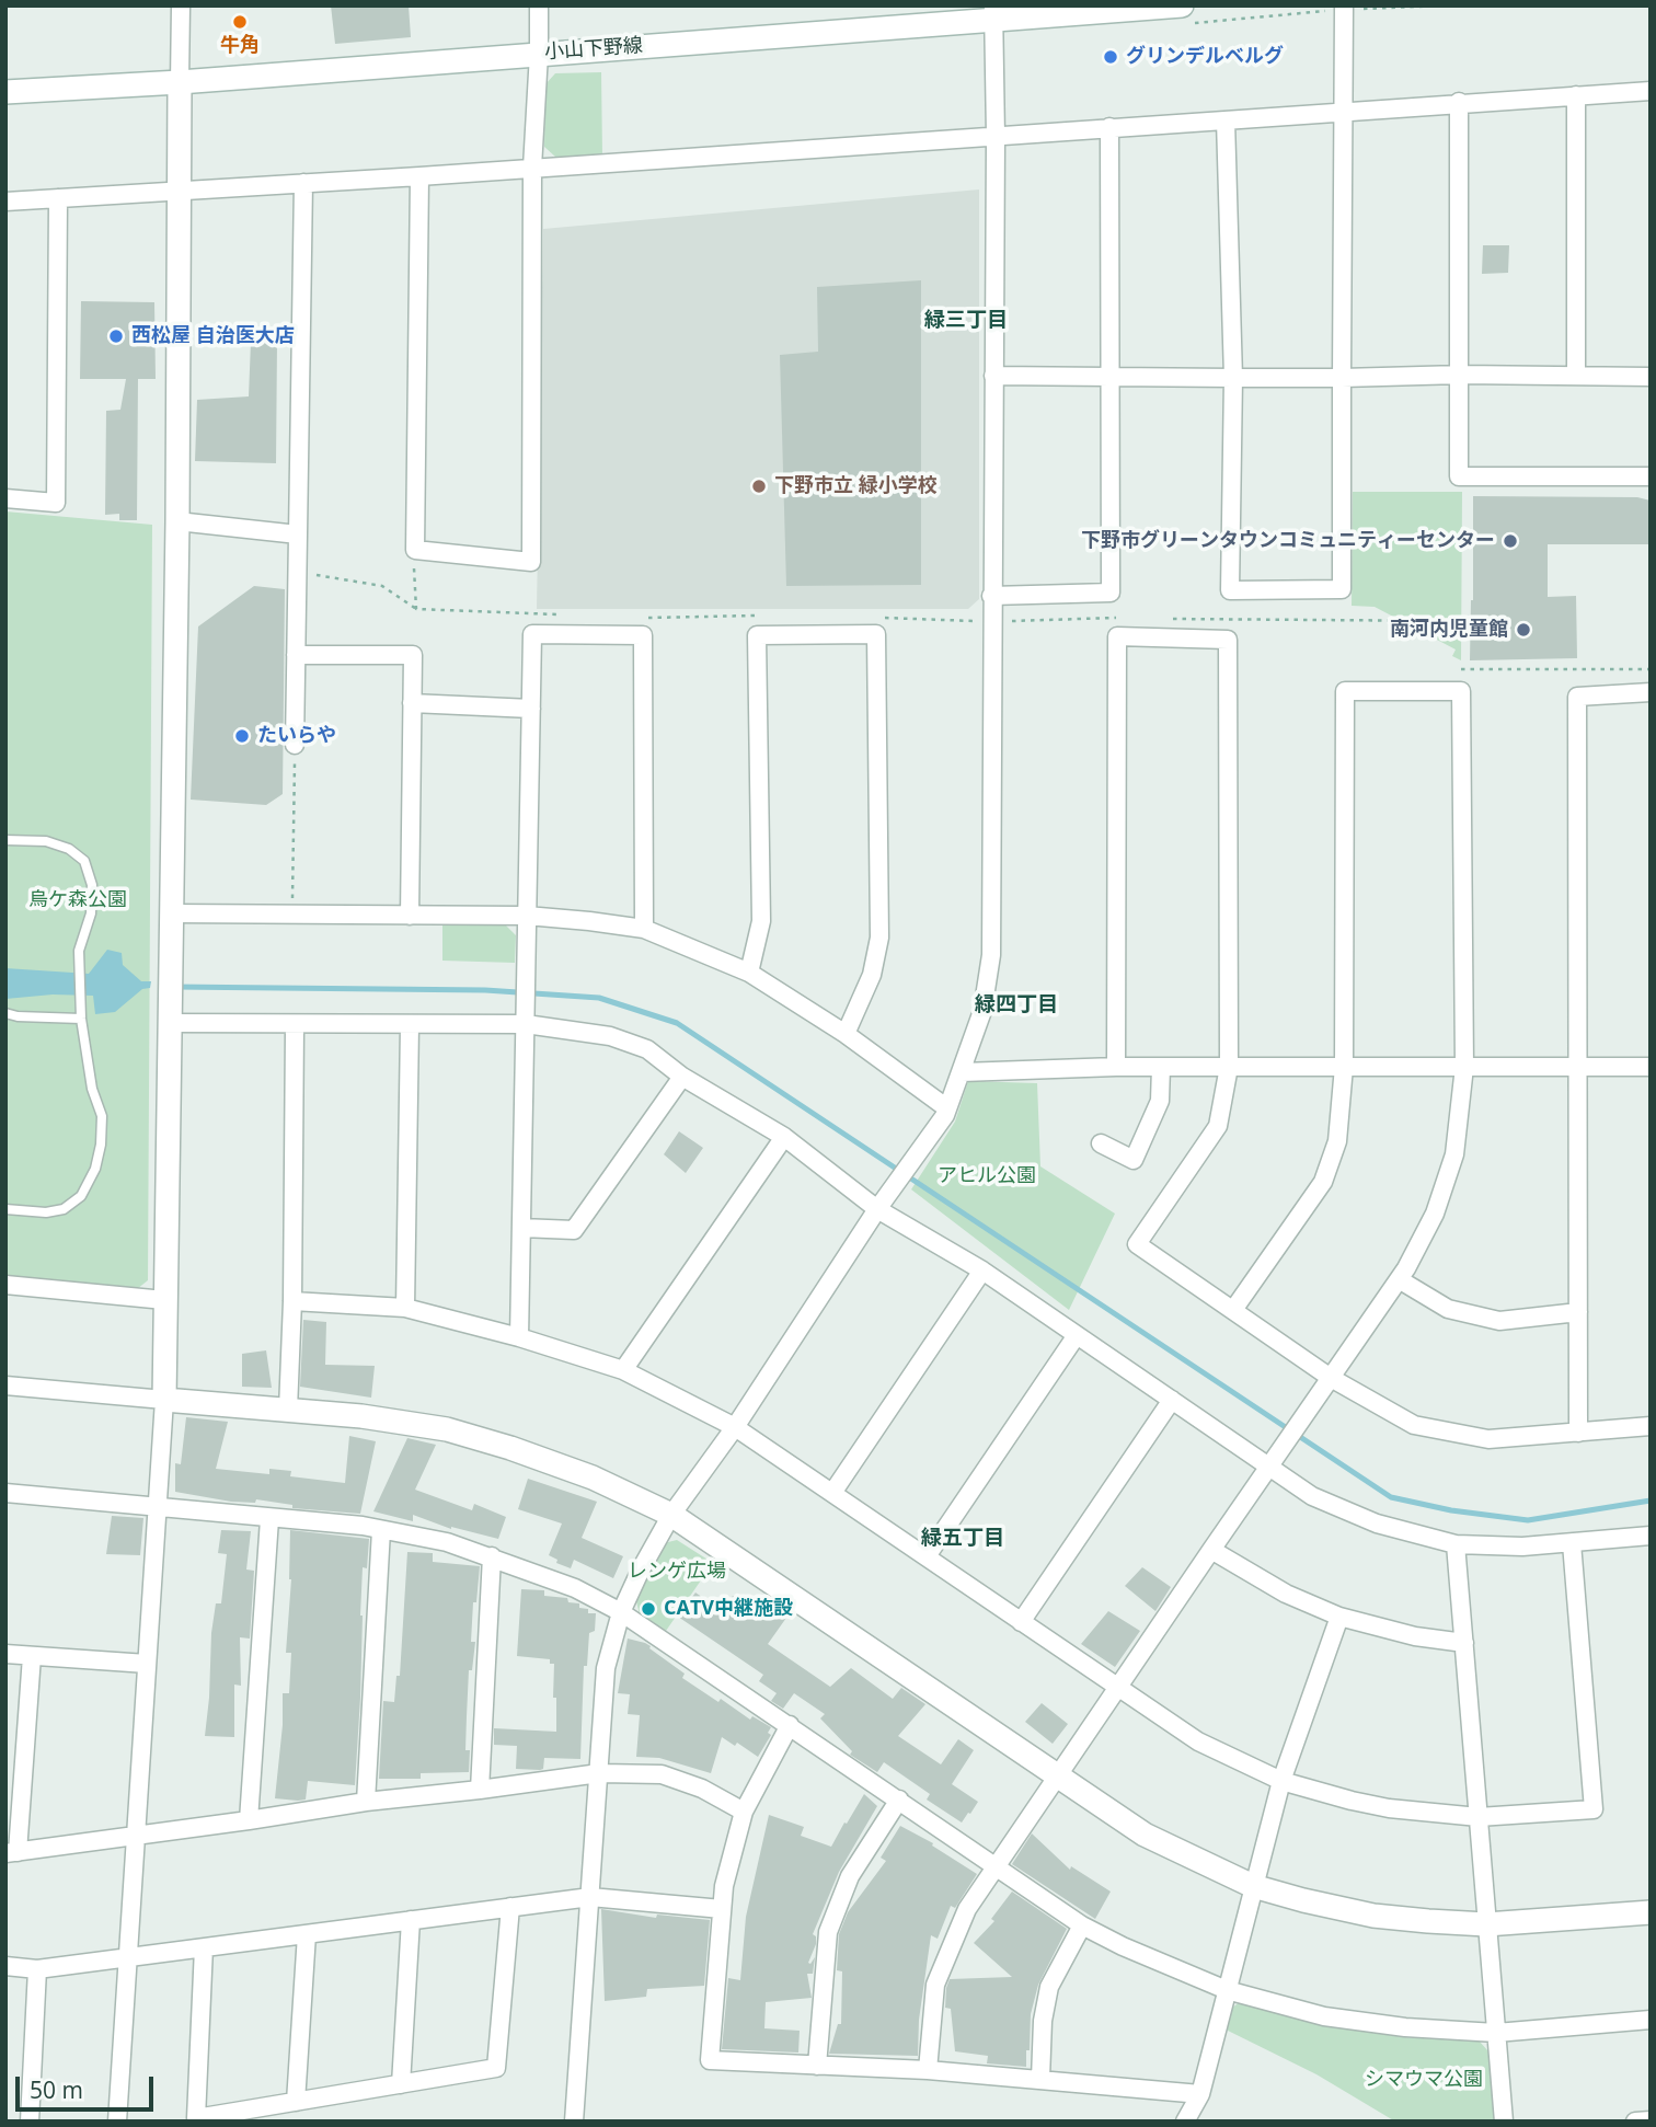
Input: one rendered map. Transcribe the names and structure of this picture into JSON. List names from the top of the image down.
{
  "streets": {
    "street": ["小山下野線"]
  },
  "districts": ["緑三丁目", "緑四丁目", "緑五丁目"],
  "parks": [
    "烏ケ森公園",
    "アヒル公園",
    "レンゲ広場",
    "シマウマ公園"
  ],
  "places": [
    "牛角",
    "グリンデルベルグ",
    "西松屋 自治医大店",
    "下野市立 緑小学校",
    "下野市グリーンタウンコミュニティーセンター",
    "南河内児童館",
    "たいらや",
    "CATV中継施設"
  ],
  "scale_bar": "50 m"
}
